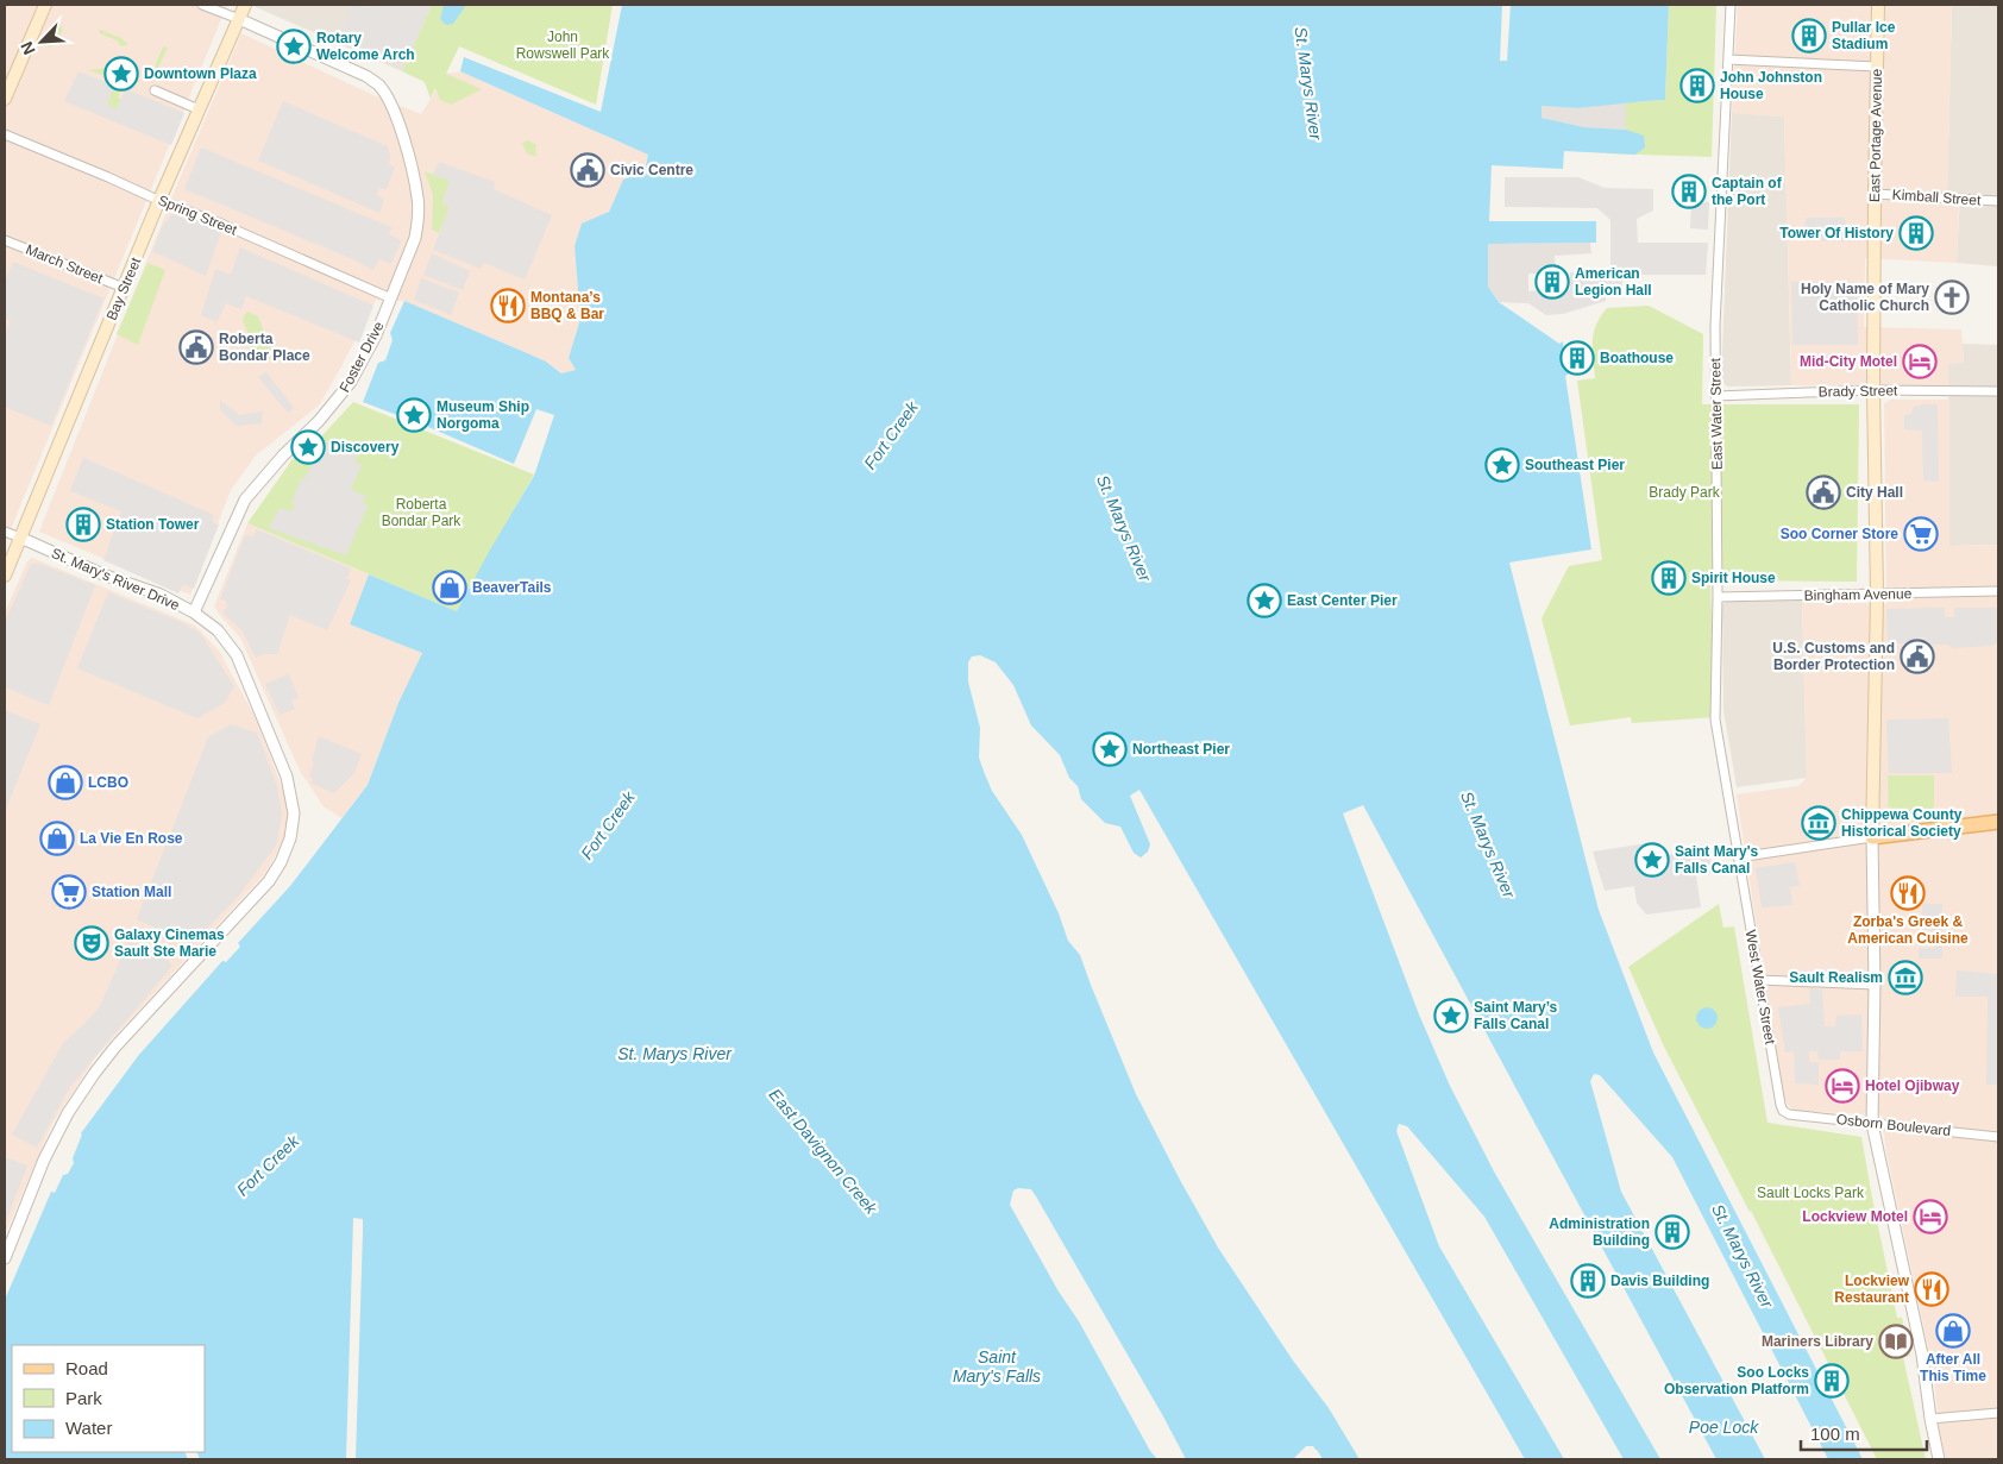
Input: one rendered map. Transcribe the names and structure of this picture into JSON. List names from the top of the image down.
{
  "streets": {
    "main road": ["East Portage Avenue", "Bay Street"],
    "street": [
      "Kimball Street",
      "Spring Street",
      "March Street",
      "Foster Drive",
      "Brady Street",
      "East Water Street",
      "St. Mary's River Drive",
      "Bingham Avenue",
      "West Water Street",
      "Osborn Boulevard"
    ]
  },
  "crossings": [
    ["East Portage Avenue", "Kimball Street"],
    ["East Portage Avenue", "Brady Street"],
    ["East Portage Avenue", "Bingham Avenue"],
    ["Spring Street", "Bay Street"],
    ["Spring Street", "Foster Drive"],
    ["March Street", "Bay Street"],
    ["Bay Street", "Foster Drive"],
    ["Bay Street", "St. Mary's River Drive"],
    ["Foster Drive", "St. Mary's River Drive"],
    ["Brady Street", "East Water Street"],
    ["East Water Street", "Bingham Avenue"],
    ["East Water Street", "West Water Street"],
    ["West Water Street", "Osborn Boulevard"]
  ],
  "water": [
    "St. Marys River",
    "Fort Creek",
    "East Davignon Creek",
    "Saint Mary's Falls",
    "Poe Lock"
  ],
  "parks": [
    "John Rowswell Park",
    "Brady Park",
    "Roberta Bondar Park",
    "Sault Locks Park"
  ],
  "places": {
    "building": [
      "Pullar Ice Stadium",
      "John Johnston House",
      "Captain of the Port",
      "Tower Of History",
      "American Legion Hall",
      "Boathouse",
      "Station Tower",
      "Spirit House",
      "Administration Building",
      "Davis Building",
      "Soo Locks Observation Platform"
    ],
    "place": [
      "Rotary Welcome Arch",
      "Downtown Plaza",
      "Museum Ship Norgoma",
      "Discovery",
      "Southeast Pier",
      "East Center Pier",
      "Northeast Pier",
      "Saint Mary's Falls Canal",
      "Saint Mary’s Falls Canal"
    ],
    "public building": [
      "Civic Centre",
      "Roberta Bondar Place",
      "City Hall",
      "U.S. Customs and Border Protection"
    ],
    "church": ["Holy Name of Mary Catholic Church"],
    "restaurant": ["Montana’s BBQ & Bar", "Zorba's Greek & American Cuisine", "Lockview Restaurant"],
    "hotel": ["Mid-City Motel", "Hotel Ojibway", "Lockview Motel"],
    "supermarket": ["Soo Corner Store", "Station Mall"],
    "shop": [
      "BeaverTails",
      "LCBO",
      "La Vie En Rose",
      "After All This Time"
    ],
    "museum": ["Chippewa County Historical Society", "Sault Realism"],
    "theatre": ["Galaxy Cinemas Sault Ste Marie"],
    "library": ["Mariners Library"]
  },
  "legend": ["Road", "Park", "Water"],
  "scale_bar": "100 m",
  "north": "bottom left"
}
